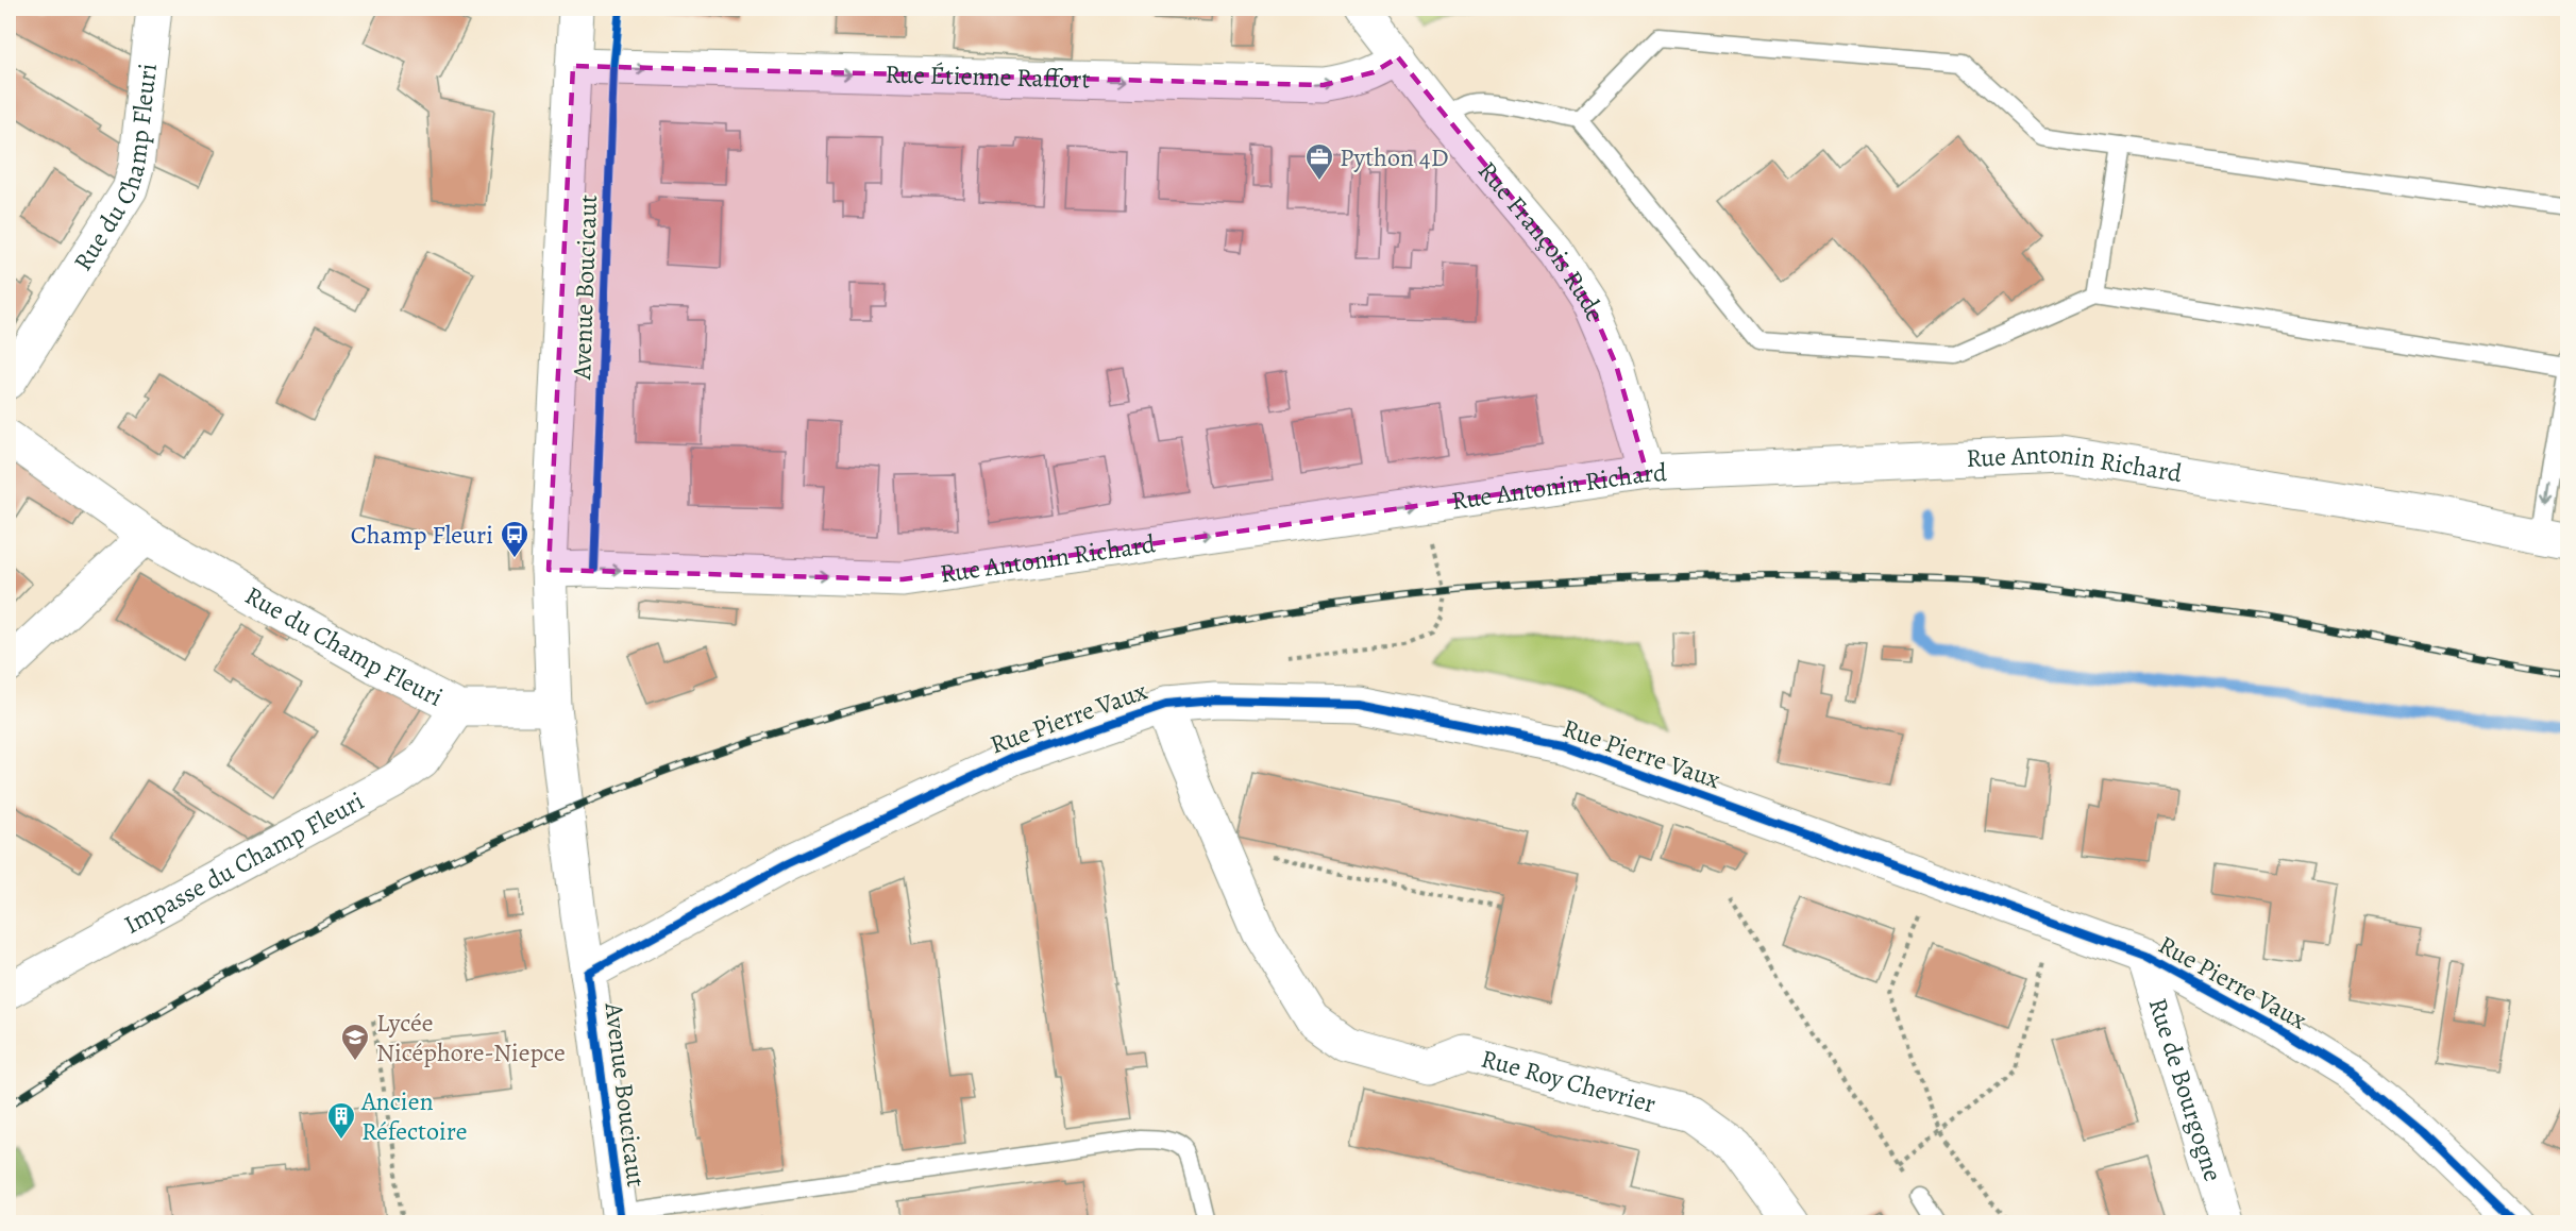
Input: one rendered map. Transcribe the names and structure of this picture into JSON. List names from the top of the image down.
{
  "streets": {
    "street": [
      "Rue Étienne Raffort",
      "Rue du Champ Fleuri",
      "Rue François Rude",
      "Avenue Boucicaut",
      "Rue Antonin Richard",
      "Rue Pierre Vaux",
      "Impasse du Champ Fleuri",
      "Rue Roy Chevrier",
      "Rue de Bourgogne"
    ]
  },
  "crossings": [
    ["Rue Étienne Raffort", "Rue François Rude"],
    ["Rue Étienne Raffort", "Avenue Boucicaut"],
    ["Rue du Champ Fleuri", "Avenue Boucicaut"],
    ["Rue du Champ Fleuri", "Impasse du Champ Fleuri"],
    ["Rue François Rude", "Rue Antonin Richard"],
    ["Avenue Boucicaut", "Rue Antonin Richard"],
    ["Avenue Boucicaut", "Rue Pierre Vaux"],
    ["Rue Pierre Vaux", "Rue Roy Chevrier"],
    ["Rue Pierre Vaux", "Rue de Bourgogne"]
  ],
  "one_way": ["Rue Étienne Raffort", "Rue Antonin Richard"],
  "places": {
    "office": ["Python 4D"],
    "bus stop": ["Champ Fleuri"],
    "school or university": ["Lycée Nicéphore-Niepce"],
    "building": ["Ancien Réfectoire"]
  }
}
